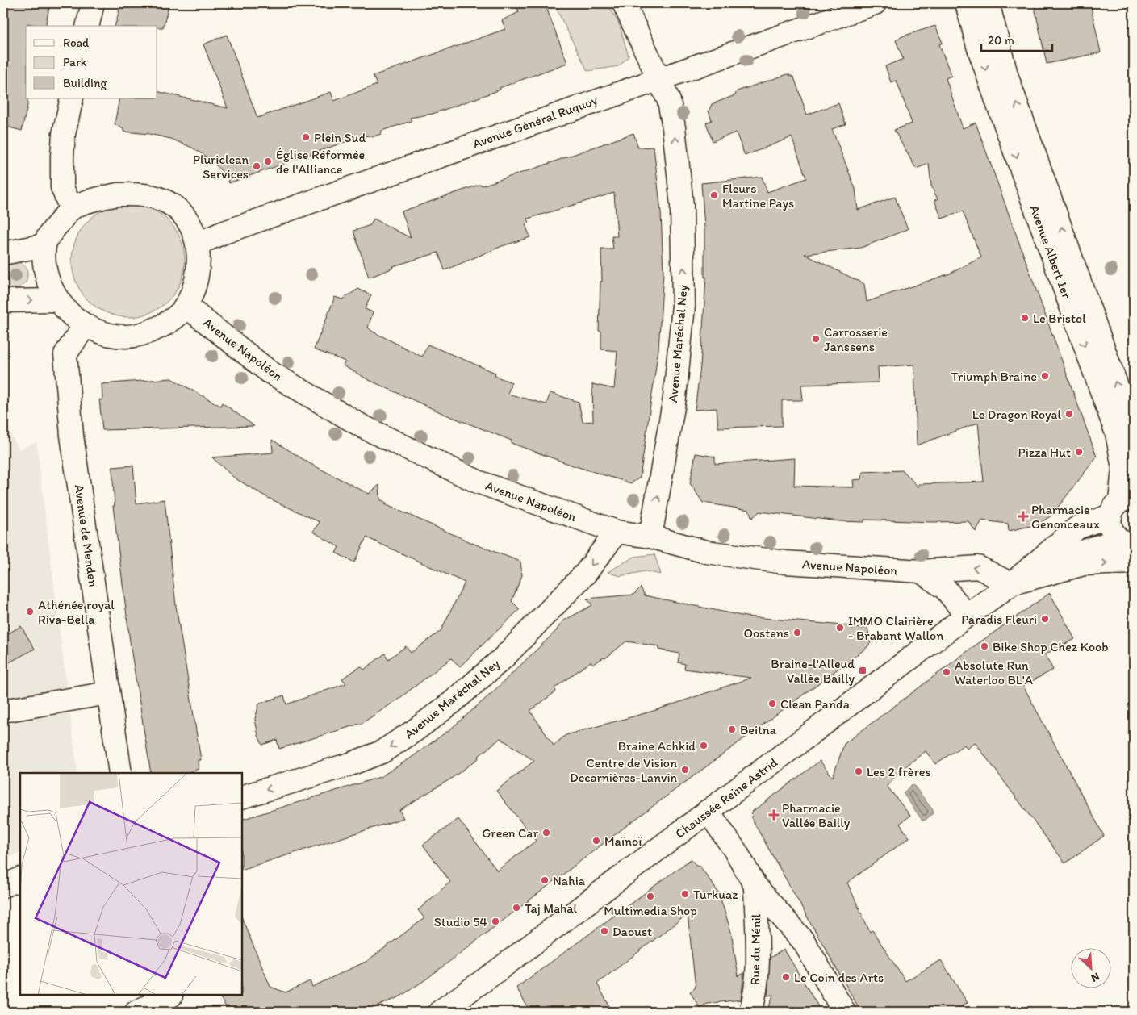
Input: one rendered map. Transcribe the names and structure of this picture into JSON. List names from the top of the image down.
{
  "streets": {
    "street": [
      "Avenue Général Ruquoy",
      "Avenue Albert 1er",
      "Avenue Maréchal Ney",
      "Avenue Napoléon",
      "Avenue de Menden",
      "Chaussée Reine Astrid",
      "Rue du Ménil"
    ]
  },
  "crossings": [
    ["Avenue Général Ruquoy", "Avenue Maréchal Ney"],
    ["Avenue Albert 1er", "Chaussée Reine Astrid"],
    ["Avenue Maréchal Ney", "Avenue Napoléon"],
    ["Avenue Napoléon", "Chaussée Reine Astrid"]
  ],
  "places": {
    "other": [
      "Plein Sud",
      "Église Réformée de l'Alliance",
      "Pluriclean Services",
      "Fleurs Martine Pays",
      "Le Bristol",
      "Carrosserie Janssens",
      "Triumph Braine",
      "Le Dragon Royal",
      "Pizza Hut",
      "Athénée royal Riva-Bella",
      "Paradis Fleuri",
      "IMMO Clairière - Brabant Wallon",
      "Oostens",
      "Bike Shop Chez Koob",
      "Absolute Run Waterloo BL'A",
      "Clean Panda",
      "Beitna",
      "Braine Achkid",
      "Centre de Vision Decarnières-Lanvin",
      "Les 2 frères",
      "Green Car",
      "Maïnoï",
      "Nahia",
      "Turkuaz",
      "Multimedia Shop",
      "Taj Mahal",
      "Studio 54",
      "Daoust",
      "Le Coin des Arts"
    ],
    "health": ["Pharmacie Genonceaux", "Pharmacie Vallée Bailly"],
    "transit": ["Braine-l'Alleud Vallée Bailly"]
  },
  "legend": ["Road", "Park", "Building"],
  "scale_bar": "20 m",
  "north": "bottom right"
}
